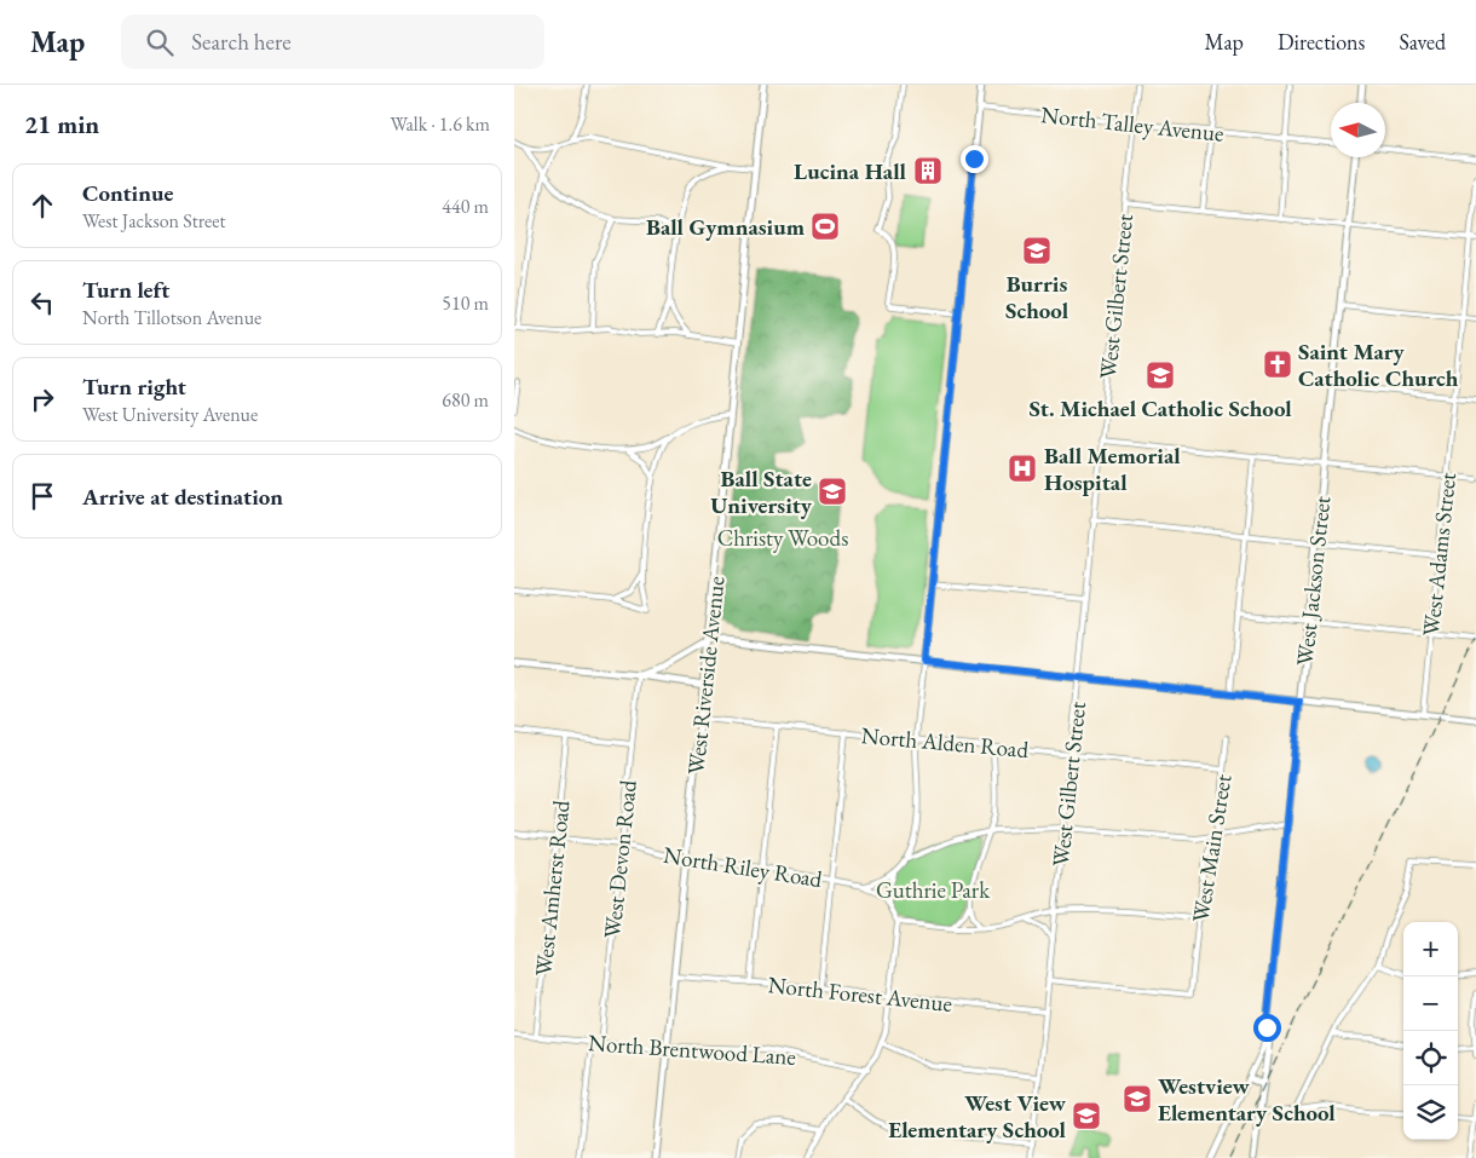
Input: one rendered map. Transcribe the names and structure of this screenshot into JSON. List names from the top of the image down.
{
  "streets": {
    "main road": ["West Jackson Street", "West Riverside Avenue"],
    "street": [
      "North Talley Avenue",
      "West Gilbert Street",
      "West Adams Street",
      "North Alden Road",
      "West Main Street",
      "West Devon Road",
      "North Riley Road",
      "West Amherst Road",
      "North Forest Avenue",
      "North Brentwood Lane"
    ]
  },
  "crossings": [
    ["North Talley Avenue", "West Gilbert Street"],
    ["West Gilbert Street", "North Alden Road"],
    ["West Gilbert Street", "West Main Street"],
    ["West Gilbert Street", "North Forest Avenue"],
    ["West Riverside Avenue", "North Alden Road"],
    ["West Riverside Avenue", "North Riley Road"],
    ["West Riverside Avenue", "North Forest Avenue"],
    ["West Riverside Avenue", "North Brentwood Lane"],
    ["North Alden Road", "West Main Street"],
    ["West Devon Road", "North Riley Road"],
    ["West Devon Road", "North Brentwood Lane"],
    ["North Riley Road", "West Amherst Road"],
    ["West Amherst Road", "North Brentwood Lane"]
  ],
  "parks": ["Christy Woods", "Guthrie Park"],
  "places": {
    "building": ["Lucina Hall"],
    "sports": ["Ball Gymnasium"],
    "school or university": [
      "Burris School",
      "St. Michael Catholic School",
      "Ball State University",
      "Westview Elementary School",
      "West View Elementary School"
    ],
    "church": ["Saint Mary Catholic Church"],
    "hospital": ["Ball Memorial Hospital"]
  },
  "north": "left",
  "page": {
    "header": "Map",
    "search": "Search here",
    "nav": ["Map", "Directions", "Saved"],
    "heading": ["21 min", "Walk · 1.6 km"],
    "list": [
      ["Continue", "West Jackson Street", "440 m"],
      ["Turn left", "North Tillotson Avenue", "510 m"],
      ["Turn right", "West University Avenue", "680 m"],
      "Arrive at destination"
    ],
    "map_buttons": ["+", "−"]
  }
}
